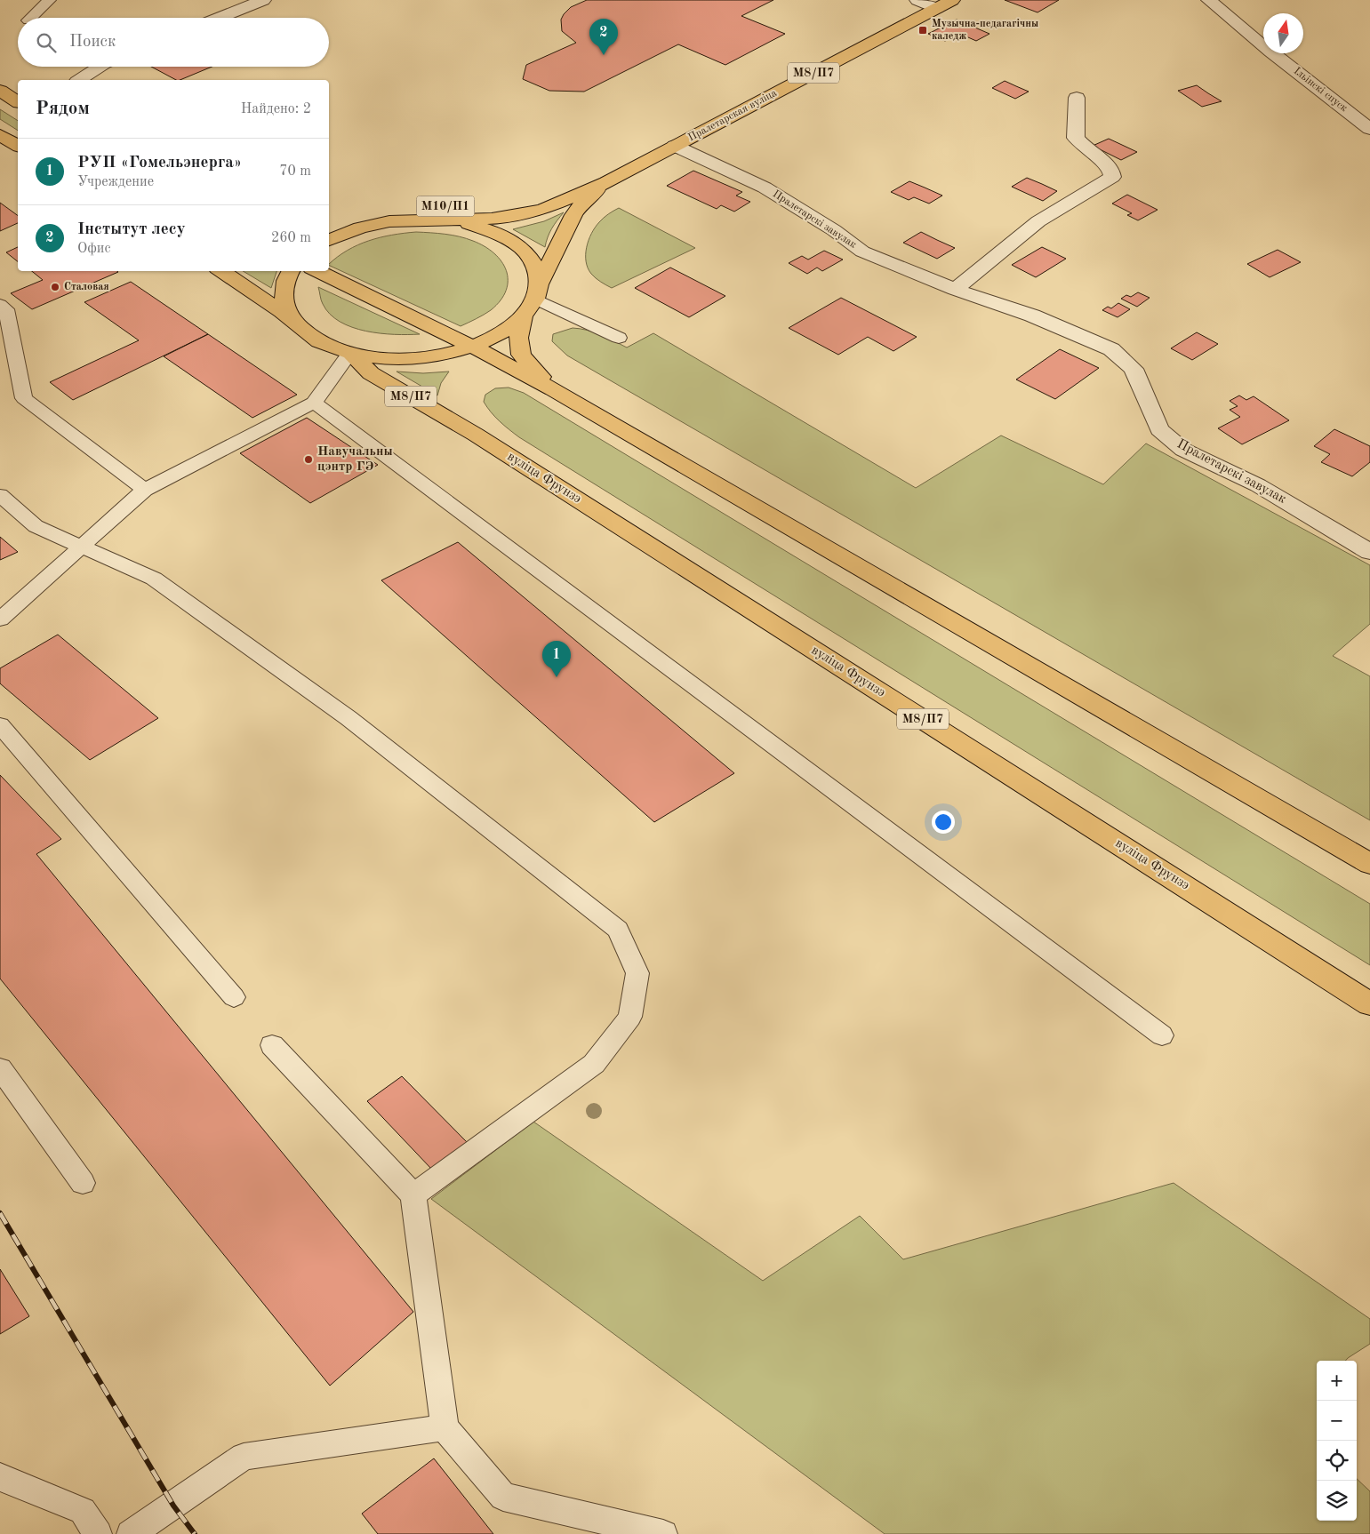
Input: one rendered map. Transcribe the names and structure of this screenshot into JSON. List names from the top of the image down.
{
  "streets": {
    "main road": [
      "М8/П7",
      "Пралетарская вуліца",
      "М10/П1",
      "вуліца Фрунзэ"
    ],
    "street": ["Ільінскі спуск", "Пралетарскі завулак"]
  },
  "crossings": [
    ["М8/П7", "Пралетарская вуліца"],
    ["М8/П7", "вуліца Фрунзэ"],
    ["Пралетарская вуліца", "М10/П1"],
    ["Пралетарская вуліца", "Пралетарскі завулак"]
  ],
  "places": {
    "transit": ["Музычна-педагагічны каледж"],
    "other": ["Сталовая", "Навучальны цэнтр ГЭ"]
  },
  "north": "top",
  "page": {
    "search": "Поиск",
    "pins": ["2", "1"],
    "heading": ["Рядом", "Найдено: 2"],
    "list": [
      {
        "mark": "1",
        "name": "РУП «Гомельэнерга»",
        "note": "Учреждение",
        "value": "70 m"
      },
      {
        "mark": "2",
        "name": "Інстытут лесу",
        "note": "Офис",
        "value": "260 m"
      }
    ],
    "map_buttons": ["+", "−"]
  }
}
